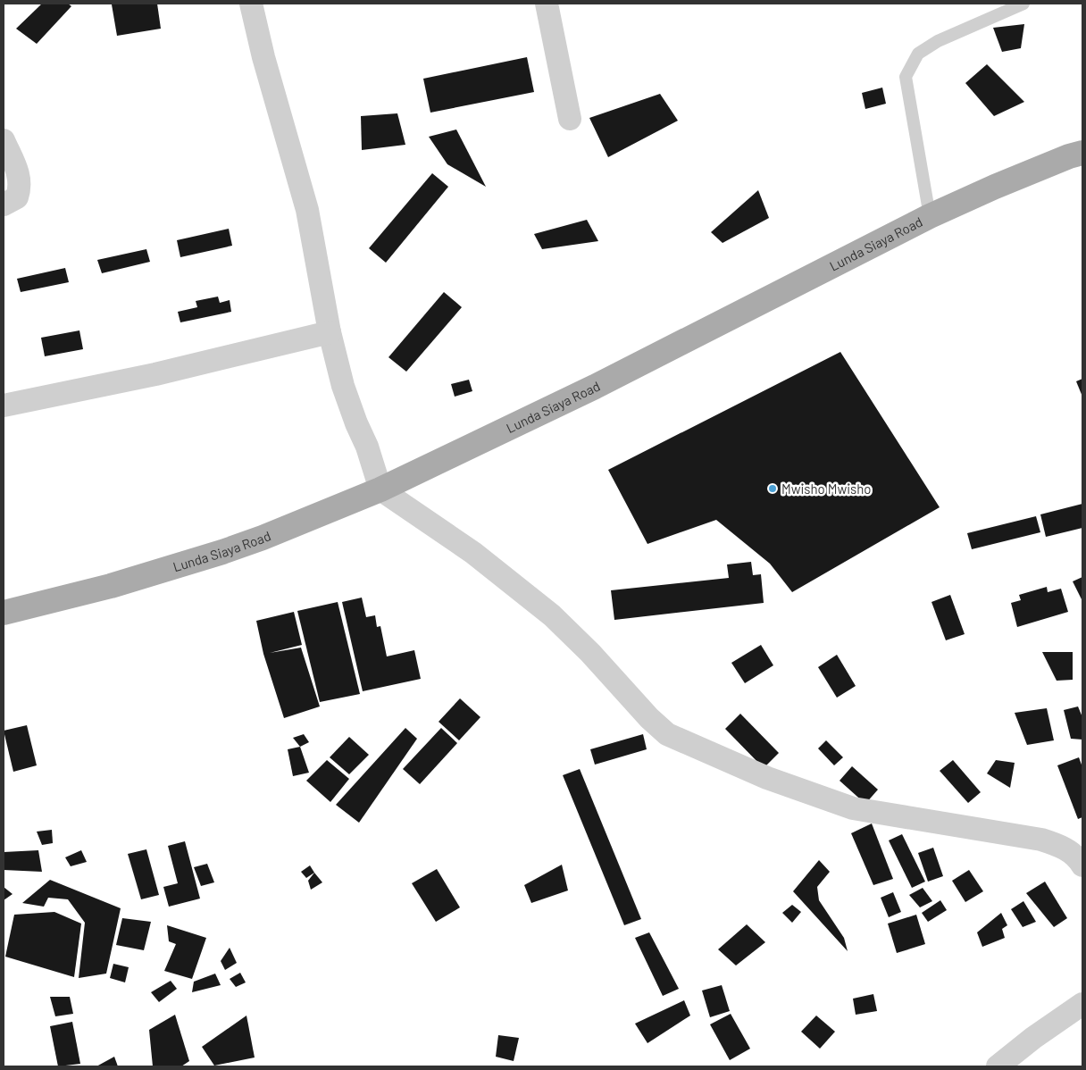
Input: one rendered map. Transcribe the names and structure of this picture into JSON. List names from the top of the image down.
{
  "streets": {
    "main road": ["Lunda Siaya Road"]
  },
  "places": ["Mwisho Mwisho"]
}
